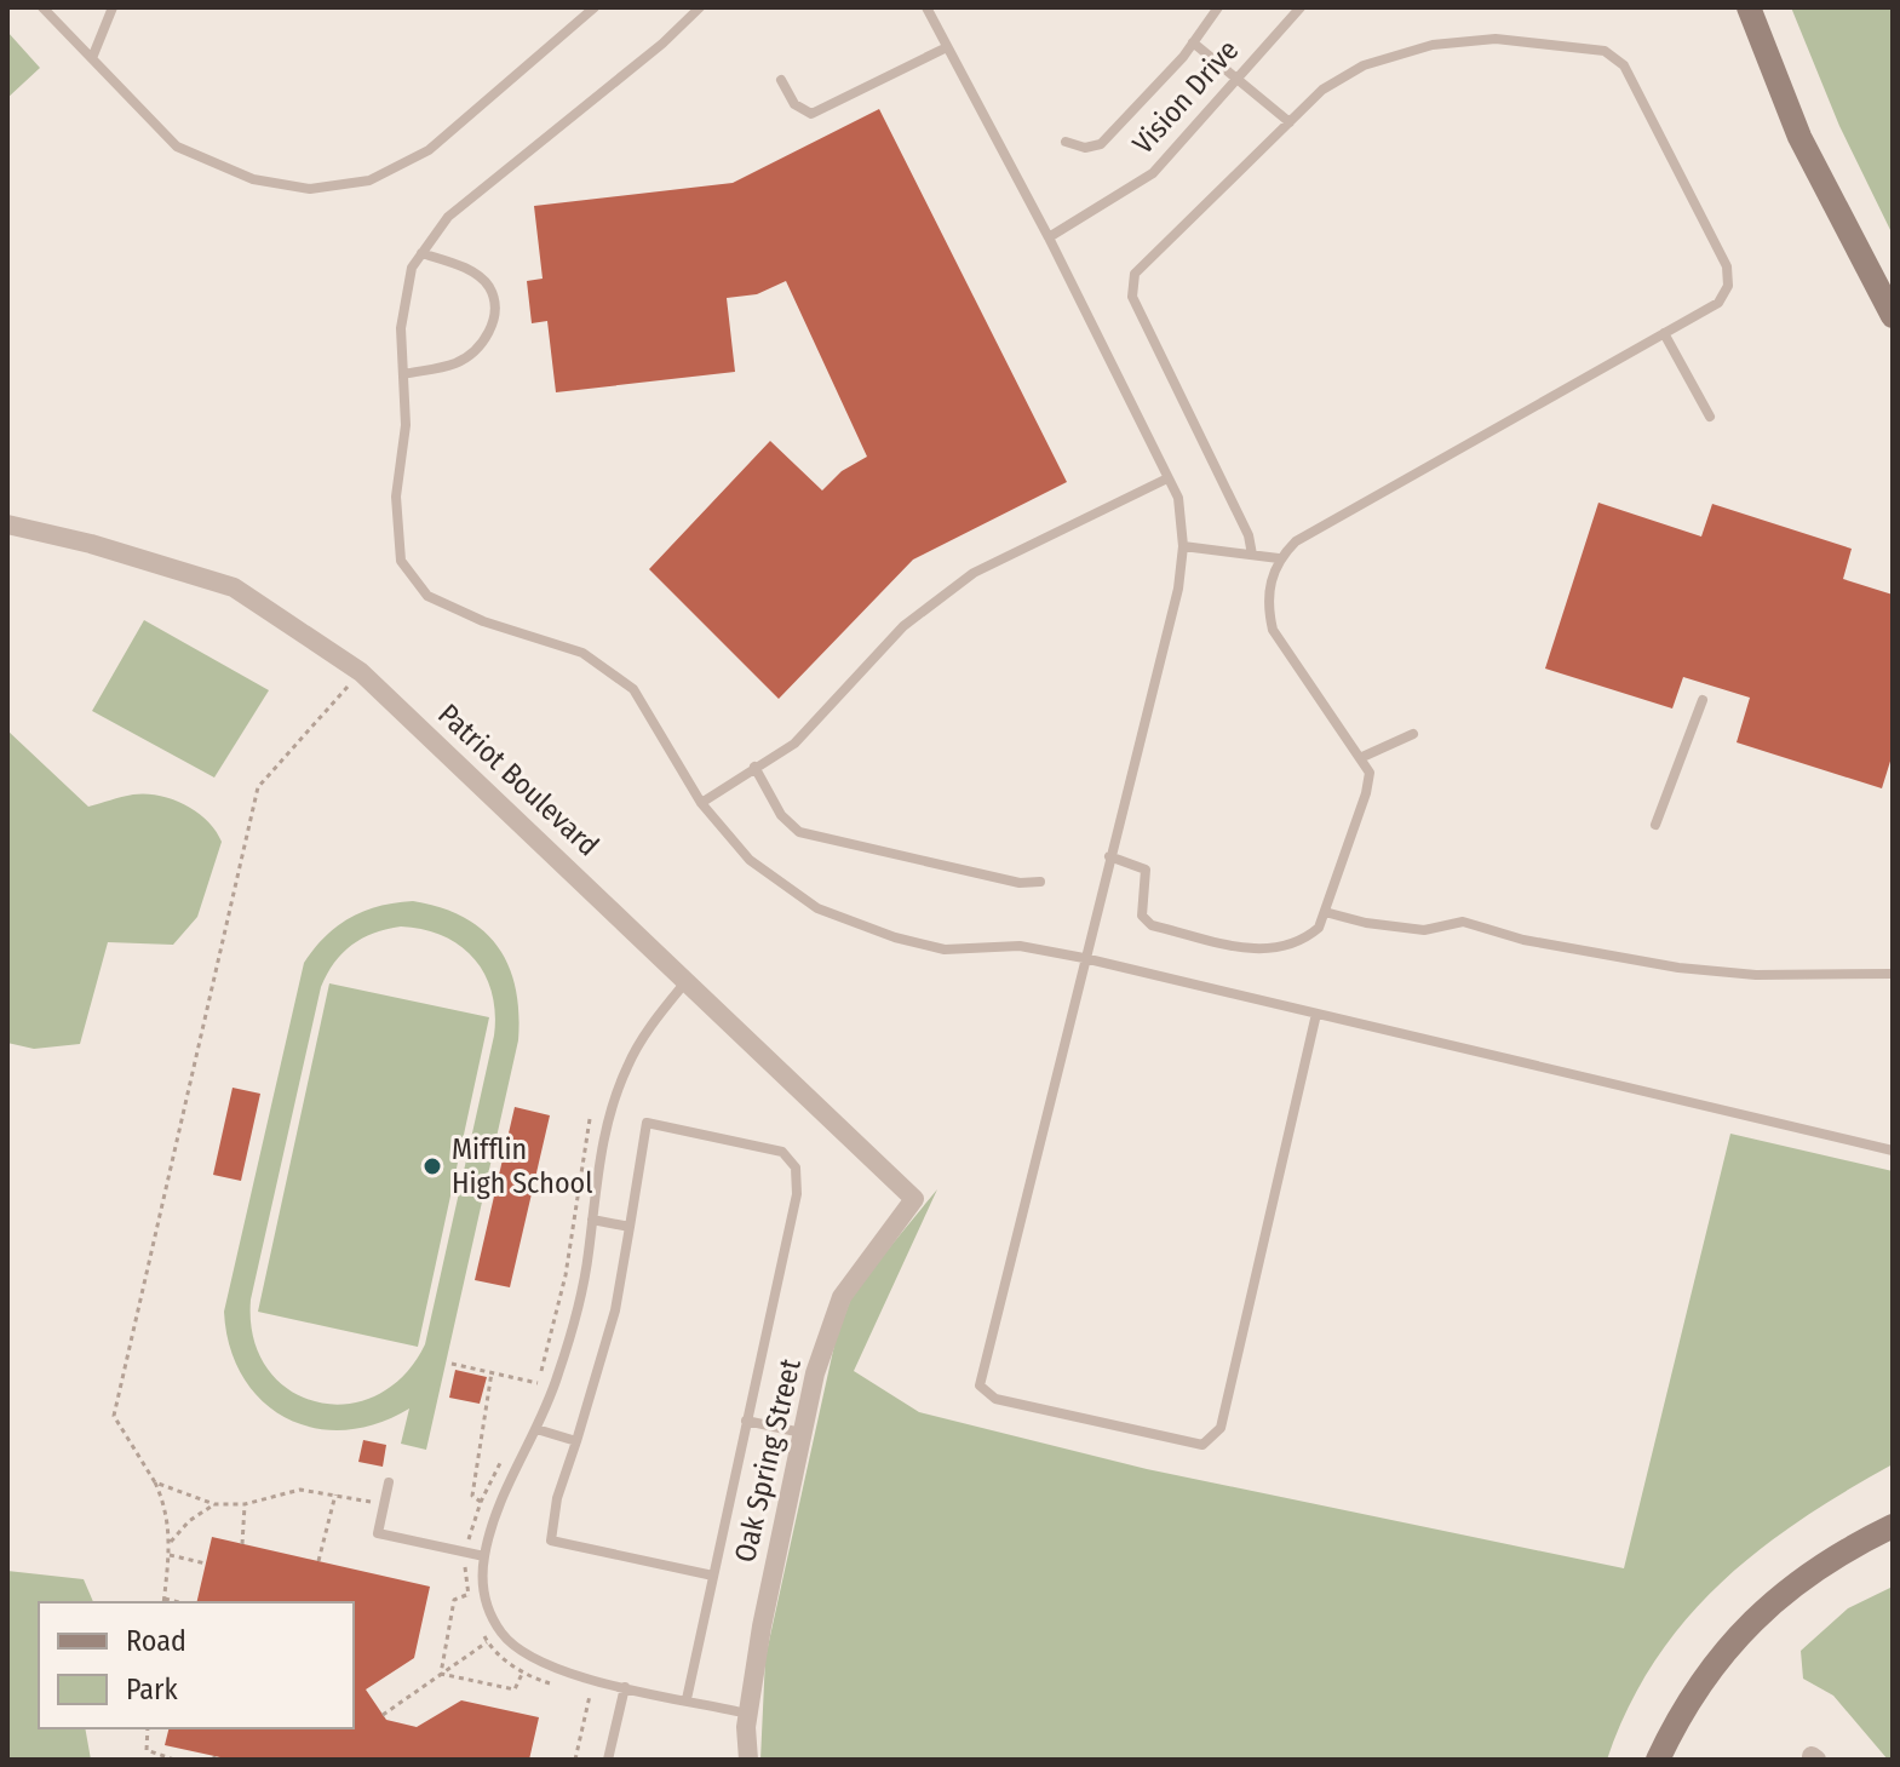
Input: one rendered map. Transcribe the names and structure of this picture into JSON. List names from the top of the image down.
{
  "streets": {
    "street": ["Patriot Boulevard", "Oak Spring Street"],
    "lane": ["Vision Drive"]
  },
  "crossings": [
    ["Patriot Boulevard", "Oak Spring Street"]
  ],
  "places": ["Mifflin High School"],
  "legend": ["Road", "Park"]
}
